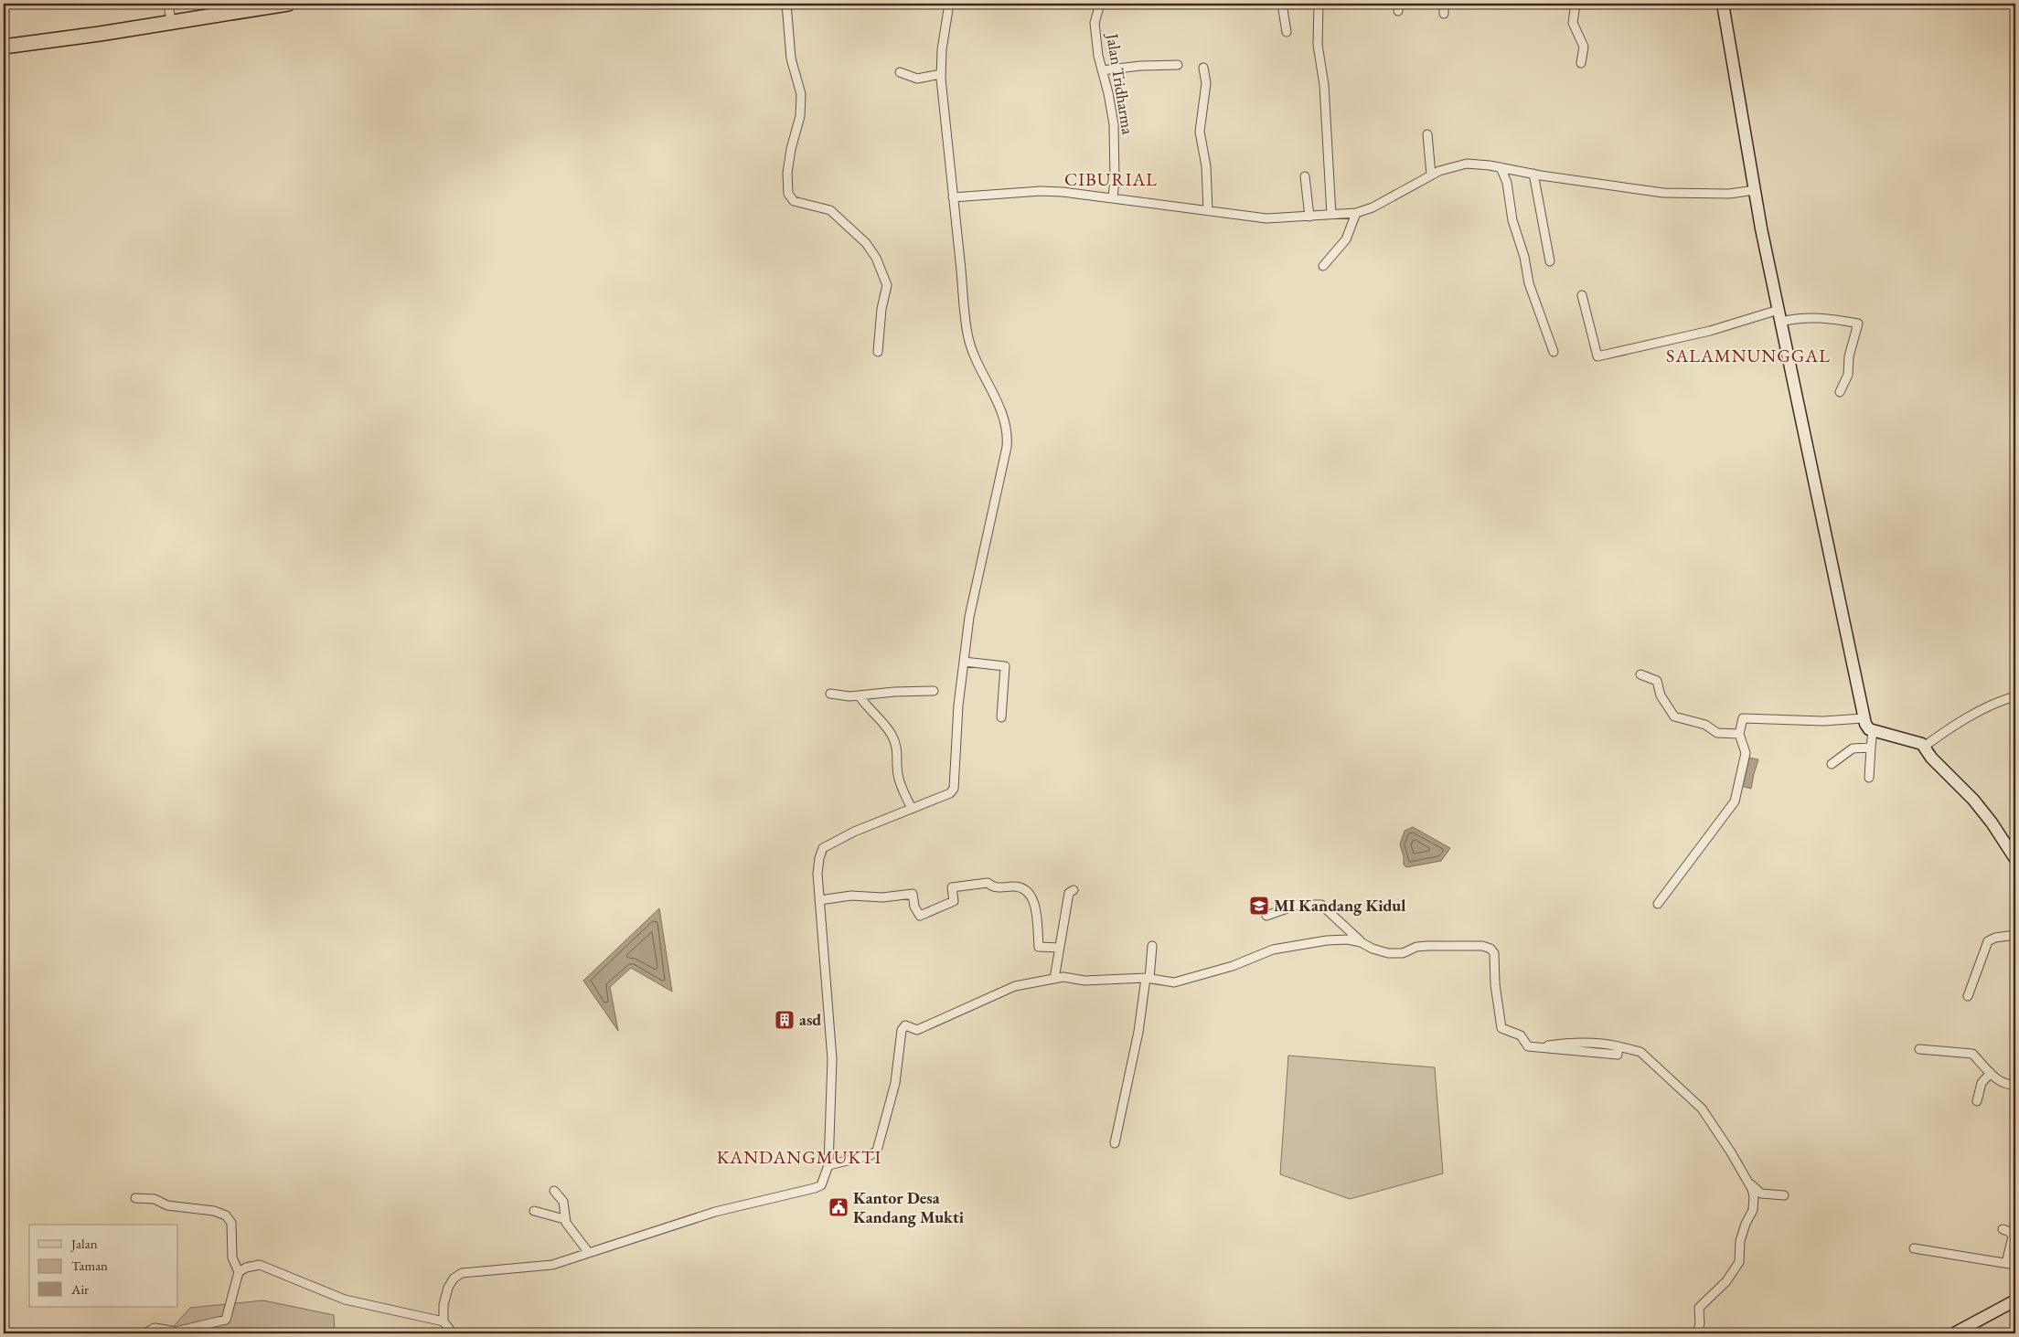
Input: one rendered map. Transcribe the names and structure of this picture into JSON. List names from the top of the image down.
{
  "streets": {
    "street": ["Jalan Tridharma"]
  },
  "districts": ["CIBURIAL", "SALAMNUNGGAL", "KANDANGMUKTI"],
  "places": {
    "school or university": ["MI Kandang Kidul"],
    "building": ["asd"],
    "public building": ["Kantor Desa Kandang Mukti"]
  },
  "legend": ["Jalan", "Taman", "Air"]
}
